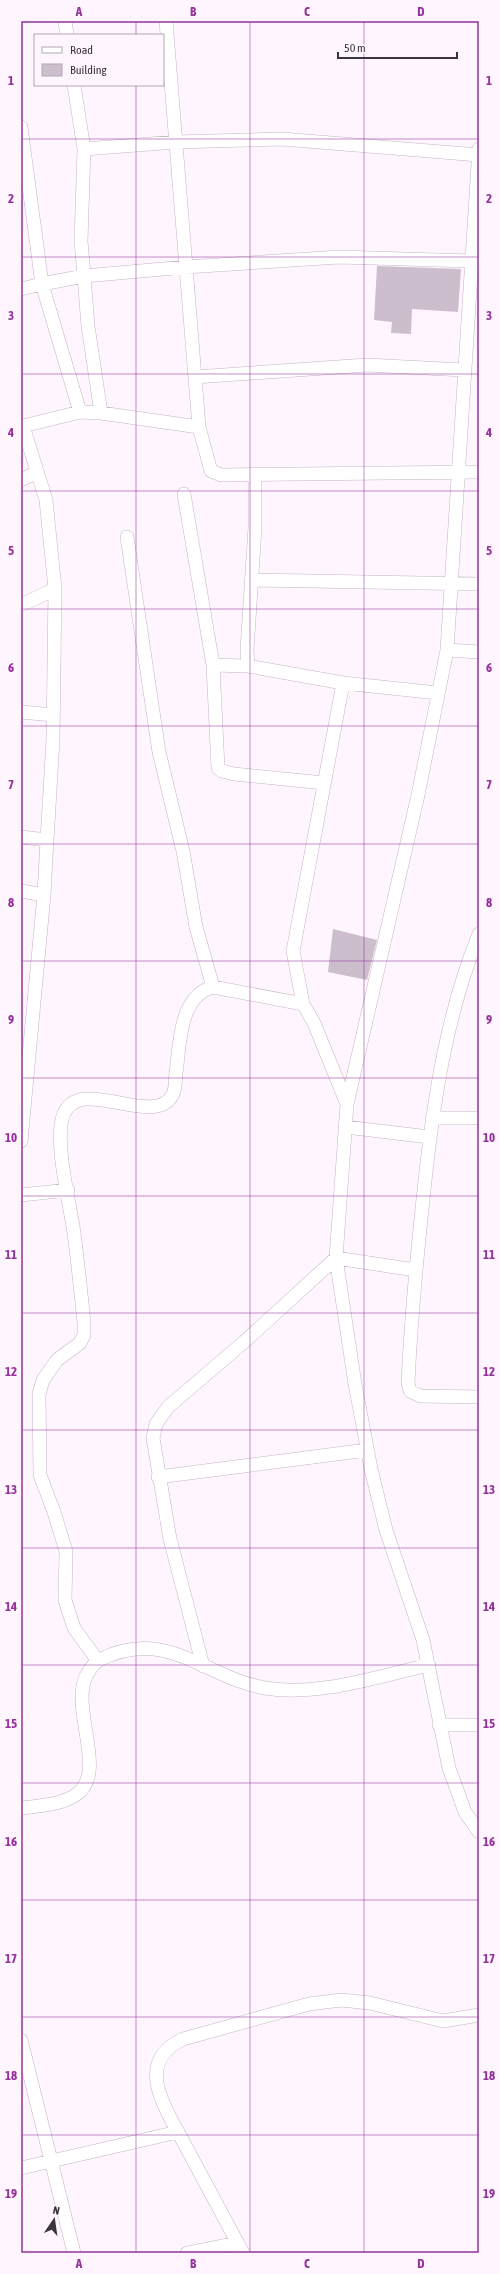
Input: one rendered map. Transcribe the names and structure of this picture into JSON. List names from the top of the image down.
{
  "legend": ["Road", "Building"],
  "scale_bar": "50 m",
  "north": "top",
  "grid": {
    "columns": [
      "A",
      "B",
      "C",
      "D"
    ],
    "rows": [
      "1",
      "2",
      "3",
      "4",
      "5",
      "6",
      "7",
      "8",
      "9",
      "10",
      "11",
      "12",
      "13",
      "14",
      "15",
      "16",
      "17",
      "18",
      "19"
    ]
  }
}
